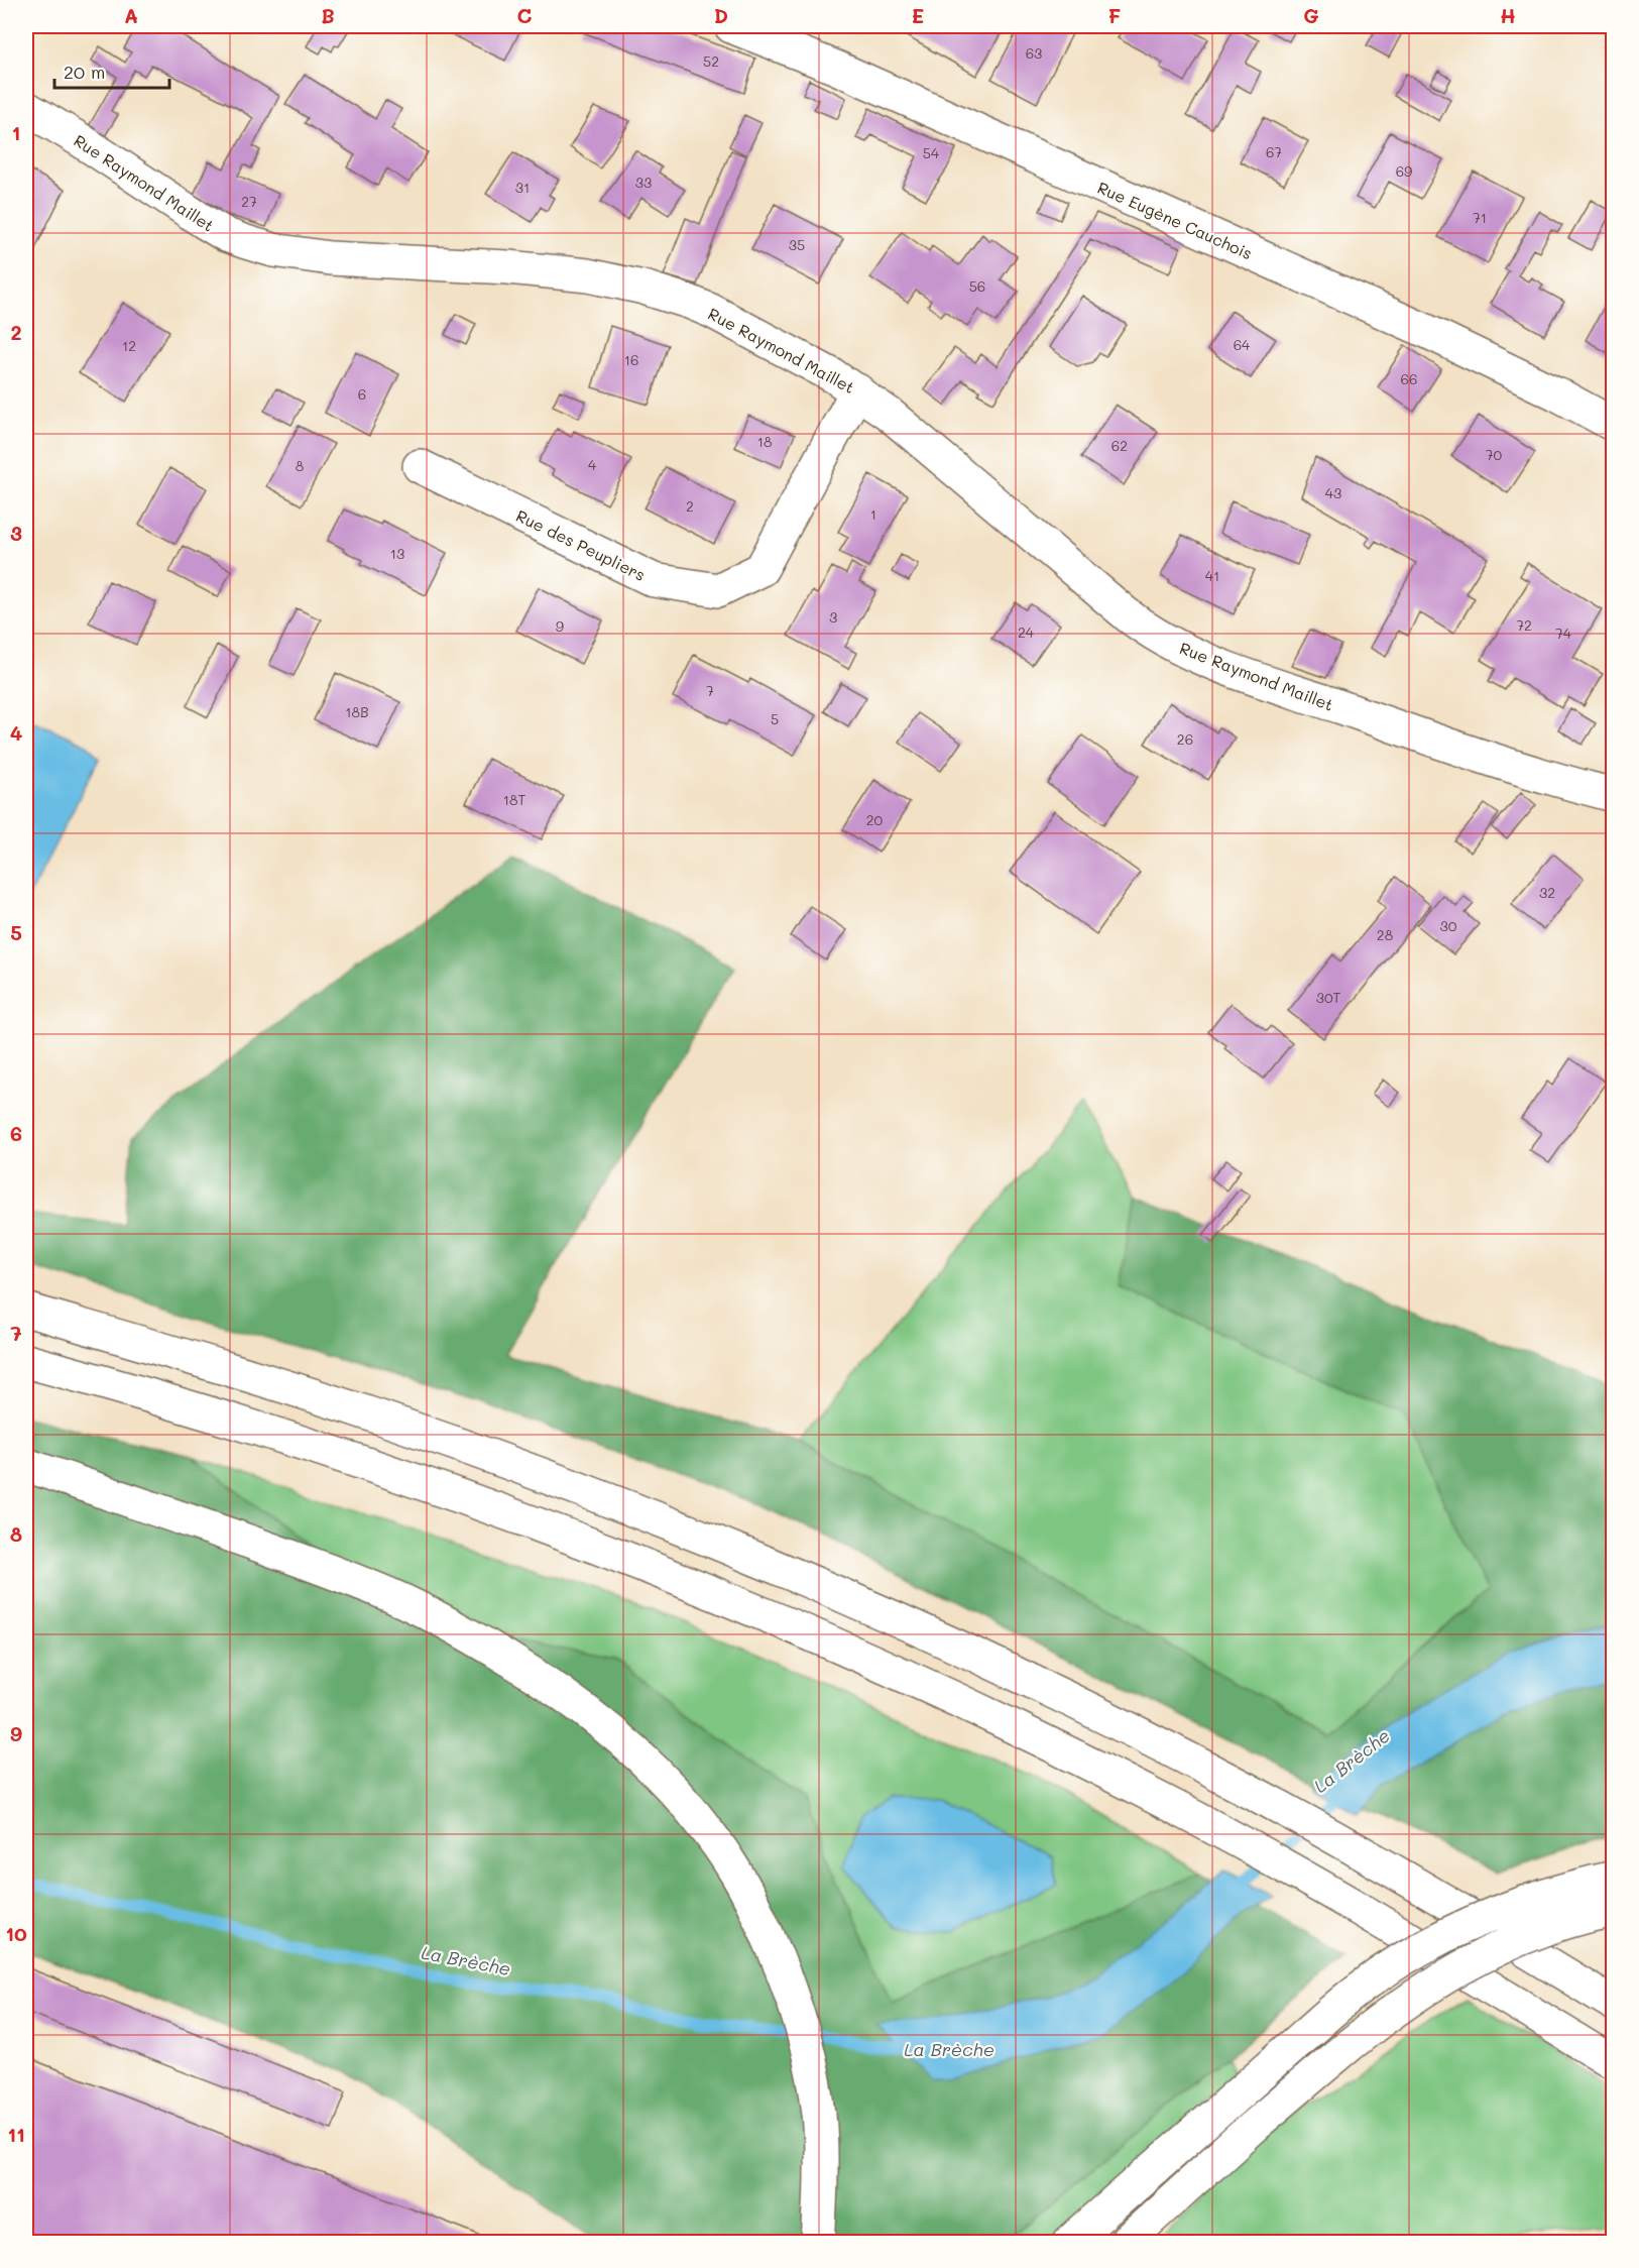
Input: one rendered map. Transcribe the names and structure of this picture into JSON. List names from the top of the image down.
{
  "streets": {
    "main road": ["Rue Raymond Maillet", "Rue Eugène Cauchois", "Rue des Peupliers"]
  },
  "crossings": [
    ["Rue Raymond Maillet", "Rue des Peupliers"]
  ],
  "water": ["La Brèche"],
  "house_numbers": [
    "63",
    "52",
    "67",
    "54",
    "69",
    "33",
    "31",
    "27",
    "71",
    "35",
    "56",
    "64",
    "12",
    "16",
    "66",
    "6",
    "18",
    "62",
    "70",
    "4",
    "8",
    "43",
    "2",
    "1",
    "13",
    "41",
    "3",
    "72",
    "9",
    "24",
    "74",
    "7",
    "18B",
    "5",
    "26",
    "18T",
    "20",
    "32",
    "30",
    "28",
    "30T"
  ],
  "scale_bar": "20 m",
  "grid": {
    "columns": [
      "A",
      "B",
      "C",
      "D",
      "E",
      "F",
      "G",
      "H"
    ],
    "rows": [
      "1",
      "2",
      "3",
      "4",
      "5",
      "6",
      "7",
      "8",
      "9",
      "10",
      "11"
    ]
  }
}
